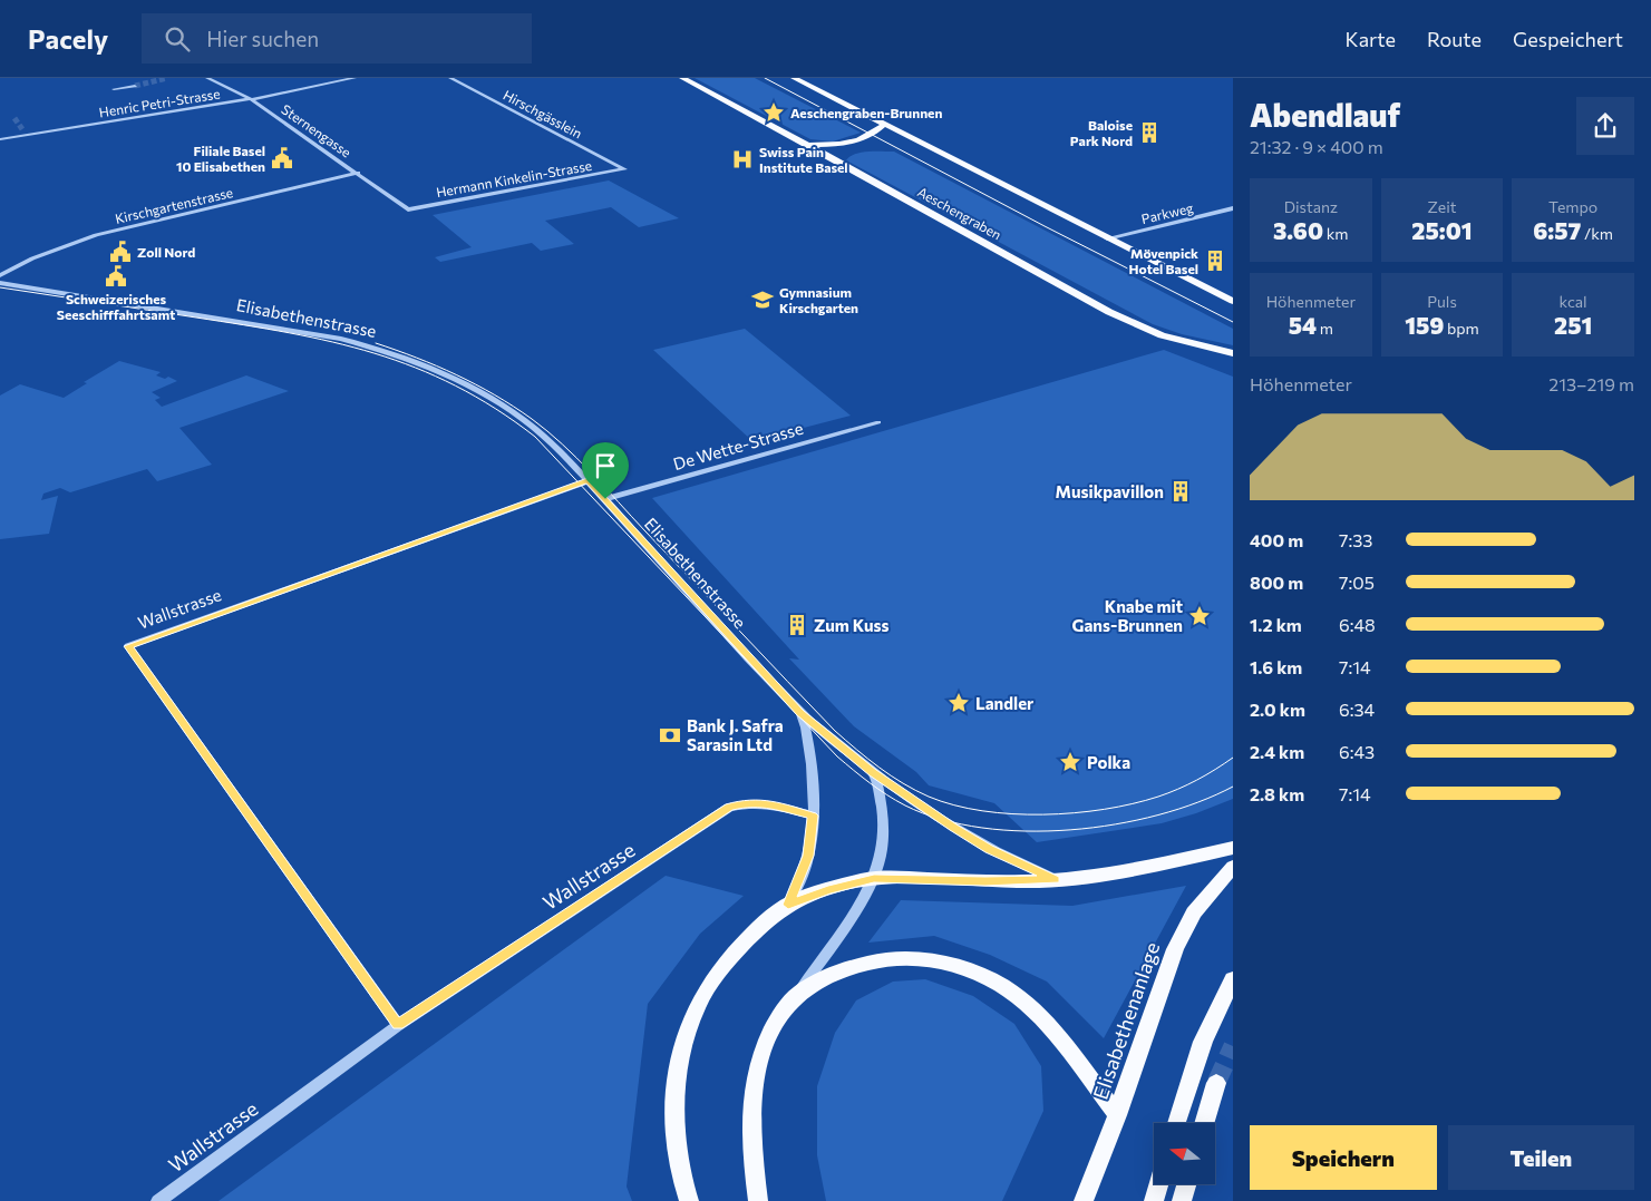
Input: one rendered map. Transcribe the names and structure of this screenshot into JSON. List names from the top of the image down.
{
  "streets": {
    "main road": ["Aeschengraben", "Elisabethenanlage"],
    "street": [
      "Henric Petri-Strasse",
      "Hirschgässlein",
      "Sternengasse",
      "Hermann Kinkelin-Strasse",
      "Kirschgartenstrasse",
      "Parkweg",
      "Elisabethenstrasse",
      "De Wette-Strasse",
      "Wallstrasse"
    ]
  },
  "crossings": [
    ["Henric Petri-Strasse", "Sternengasse"],
    ["Hirschgässlein", "Hermann Kinkelin-Strasse"],
    ["Sternengasse", "Hermann Kinkelin-Strasse"],
    ["Sternengasse", "Kirschgartenstrasse"],
    ["Elisabethenstrasse", "De Wette-Strasse"],
    ["Elisabethenstrasse", "Wallstrasse"]
  ],
  "places": {
    "place": [
      "Aeschengraben-Brunnen",
      "Knabe mit Gans-Brunnen",
      "Landler",
      "Polka"
    ],
    "building": [
      "Baloise Park Nord",
      "Mövenpick Hotel Basel",
      "Musikpavillon",
      "Zum Kuss"
    ],
    "public building": ["Filiale Basel 10 Elisabethen", "Zoll Nord", "Schweizerisches Seeschifffahrtsamt"],
    "hospital": ["Swiss Pain Institute Basel"],
    "school or university": ["Gymnasium Kirschgarten"],
    "bank": ["Bank J. Safra Sarasin Ltd"]
  },
  "north": "left",
  "page": {
    "header": "Pacely",
    "search": "Hier suchen",
    "nav": ["Karte", "Route", "Gespeichert"],
    "heading": ["Abendlauf", "21:32 · 9 × 400 m"],
    "stats": [
      ["Distanz", "3.60 km"],
      ["Zeit", "25:01"],
      ["Tempo", "6:57 /km"],
      ["Höhenmeter", "54 m"],
      ["Puls", "159 bpm"],
      ["kcal", "251"]
    ],
    "chart": ["Höhenmeter", "213–219 m"],
    "list": [
      {
        "name": "400 m",
        "note": "7:33"
      },
      {
        "name": "800 m",
        "note": "7:05"
      },
      {
        "name": "1.2 km",
        "note": "6:48"
      },
      {
        "name": "1.6 km",
        "note": "7:14"
      },
      {
        "name": "2.0 km",
        "note": "6:34"
      },
      {
        "name": "2.4 km",
        "note": "6:43"
      },
      {
        "name": "2.8 km",
        "note": "7:14"
      }
    ],
    "buttons": ["Speichern", "Teilen"]
  }
}
